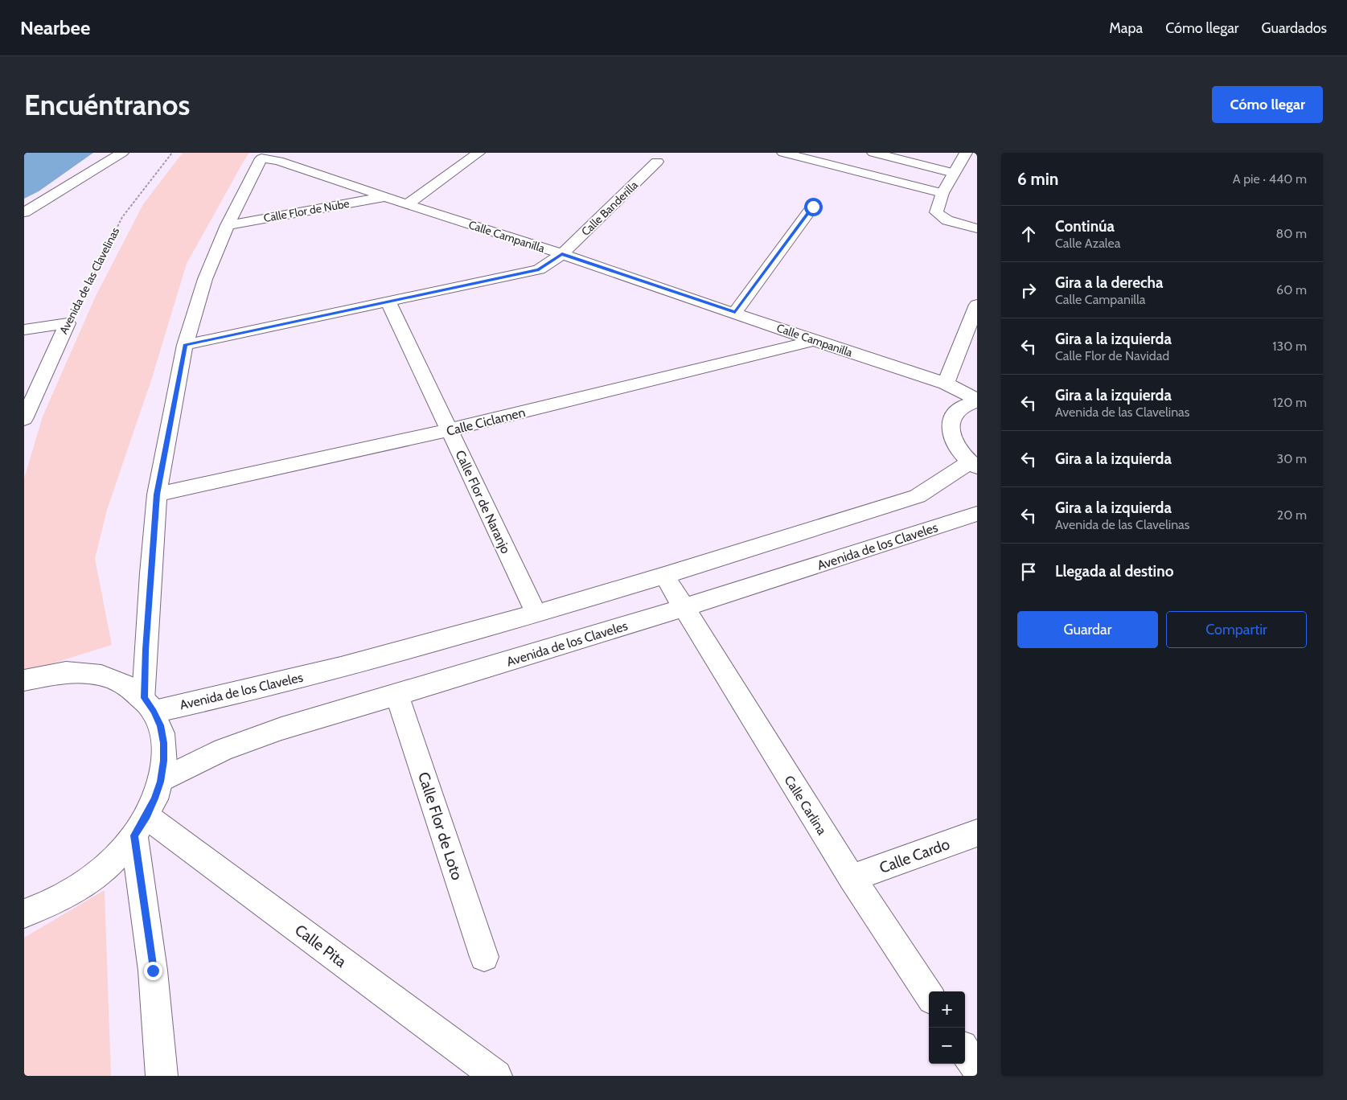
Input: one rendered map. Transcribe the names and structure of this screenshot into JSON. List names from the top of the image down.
{
  "streets": {
    "street": [
      "Calle Banderilla",
      "Calle Flor de Nube",
      "Calle Campanilla",
      "Avenida de las Clavelinas",
      "Calle Ciclamen",
      "Calle Flor de Naranjo",
      "Avenida de los Claveles",
      "Calle Carlina",
      "Calle Flor de Loto",
      "Calle Cardo",
      "Calle Pita"
    ]
  },
  "crossings": [
    ["Calle Banderilla", "Calle Campanilla"],
    ["Calle Banderilla", "Calle Flor de Naranjo"],
    ["Calle Flor de Nube", "Calle Campanilla"],
    ["Calle Campanilla", "Calle Ciclamen"],
    ["Calle Ciclamen", "Calle Flor de Naranjo"],
    ["Calle Flor de Naranjo", "Avenida de los Claveles"],
    ["Avenida de los Claveles", "Calle Carlina"],
    ["Avenida de los Claveles", "Calle Flor de Loto"],
    ["Calle Carlina", "Calle Cardo"]
  ],
  "page": {
    "header": "Nearbee",
    "nav": ["Mapa", "Cómo llegar", "Guardados"],
    "buttons": [
      "Cómo llegar",
      ["Guardar", "Compartir"]
    ],
    "title": "Encuéntranos",
    "heading": ["6 min", "A pie · 440 m"],
    "list": [
      ["Continúa", "Calle Azalea", "80 m"],
      ["Gira a la derecha", "Calle Campanilla", "60 m"],
      ["Gira a la izquierda", "Calle Flor de Navidad", "130 m"],
      ["Gira a la izquierda", "Avenida de las Clavelinas", "120 m"],
      ["Gira a la izquierda", "30 m"],
      ["Gira a la izquierda", "Avenida de las Clavelinas", "20 m"],
      "Llegada al destino"
    ],
    "map_buttons": ["+", "−"]
  }
}
